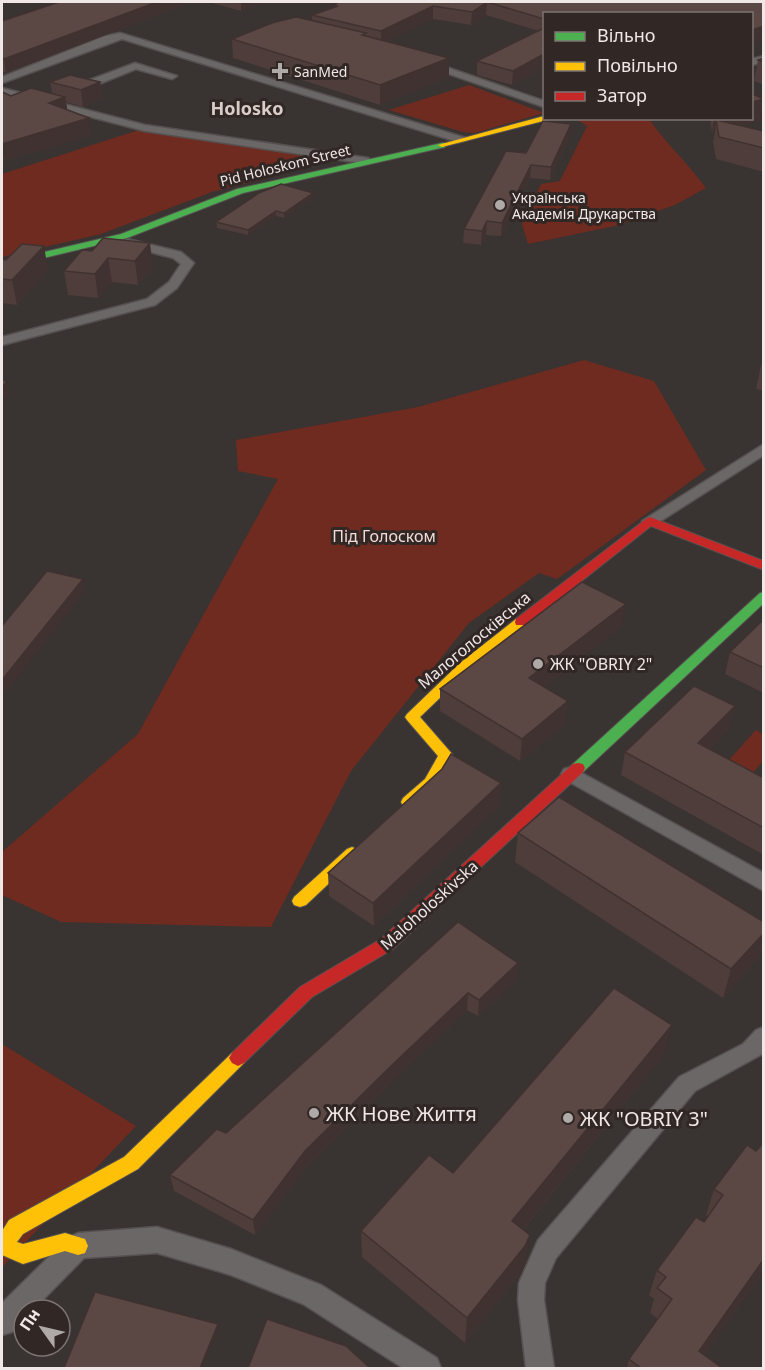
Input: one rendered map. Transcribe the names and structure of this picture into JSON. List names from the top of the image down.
{
  "streets": {
    "street": ["Pid Holoskom Street", "Малоголосківська", "Maloholoskivska"]
  },
  "districts": ["Holosko"],
  "parks": ["Під Голоском"],
  "places": {
    "health": ["SanMed"],
    "other": [
      "Українська Академія Друкарства",
      "ЖК \"OBRIY 2\"",
      "ЖК Нове Життя",
      "ЖК \"OBRIY 3\""
    ]
  },
  "legend": ["Вільно", "Повільно", "Затор"],
  "north": "top left"
}
